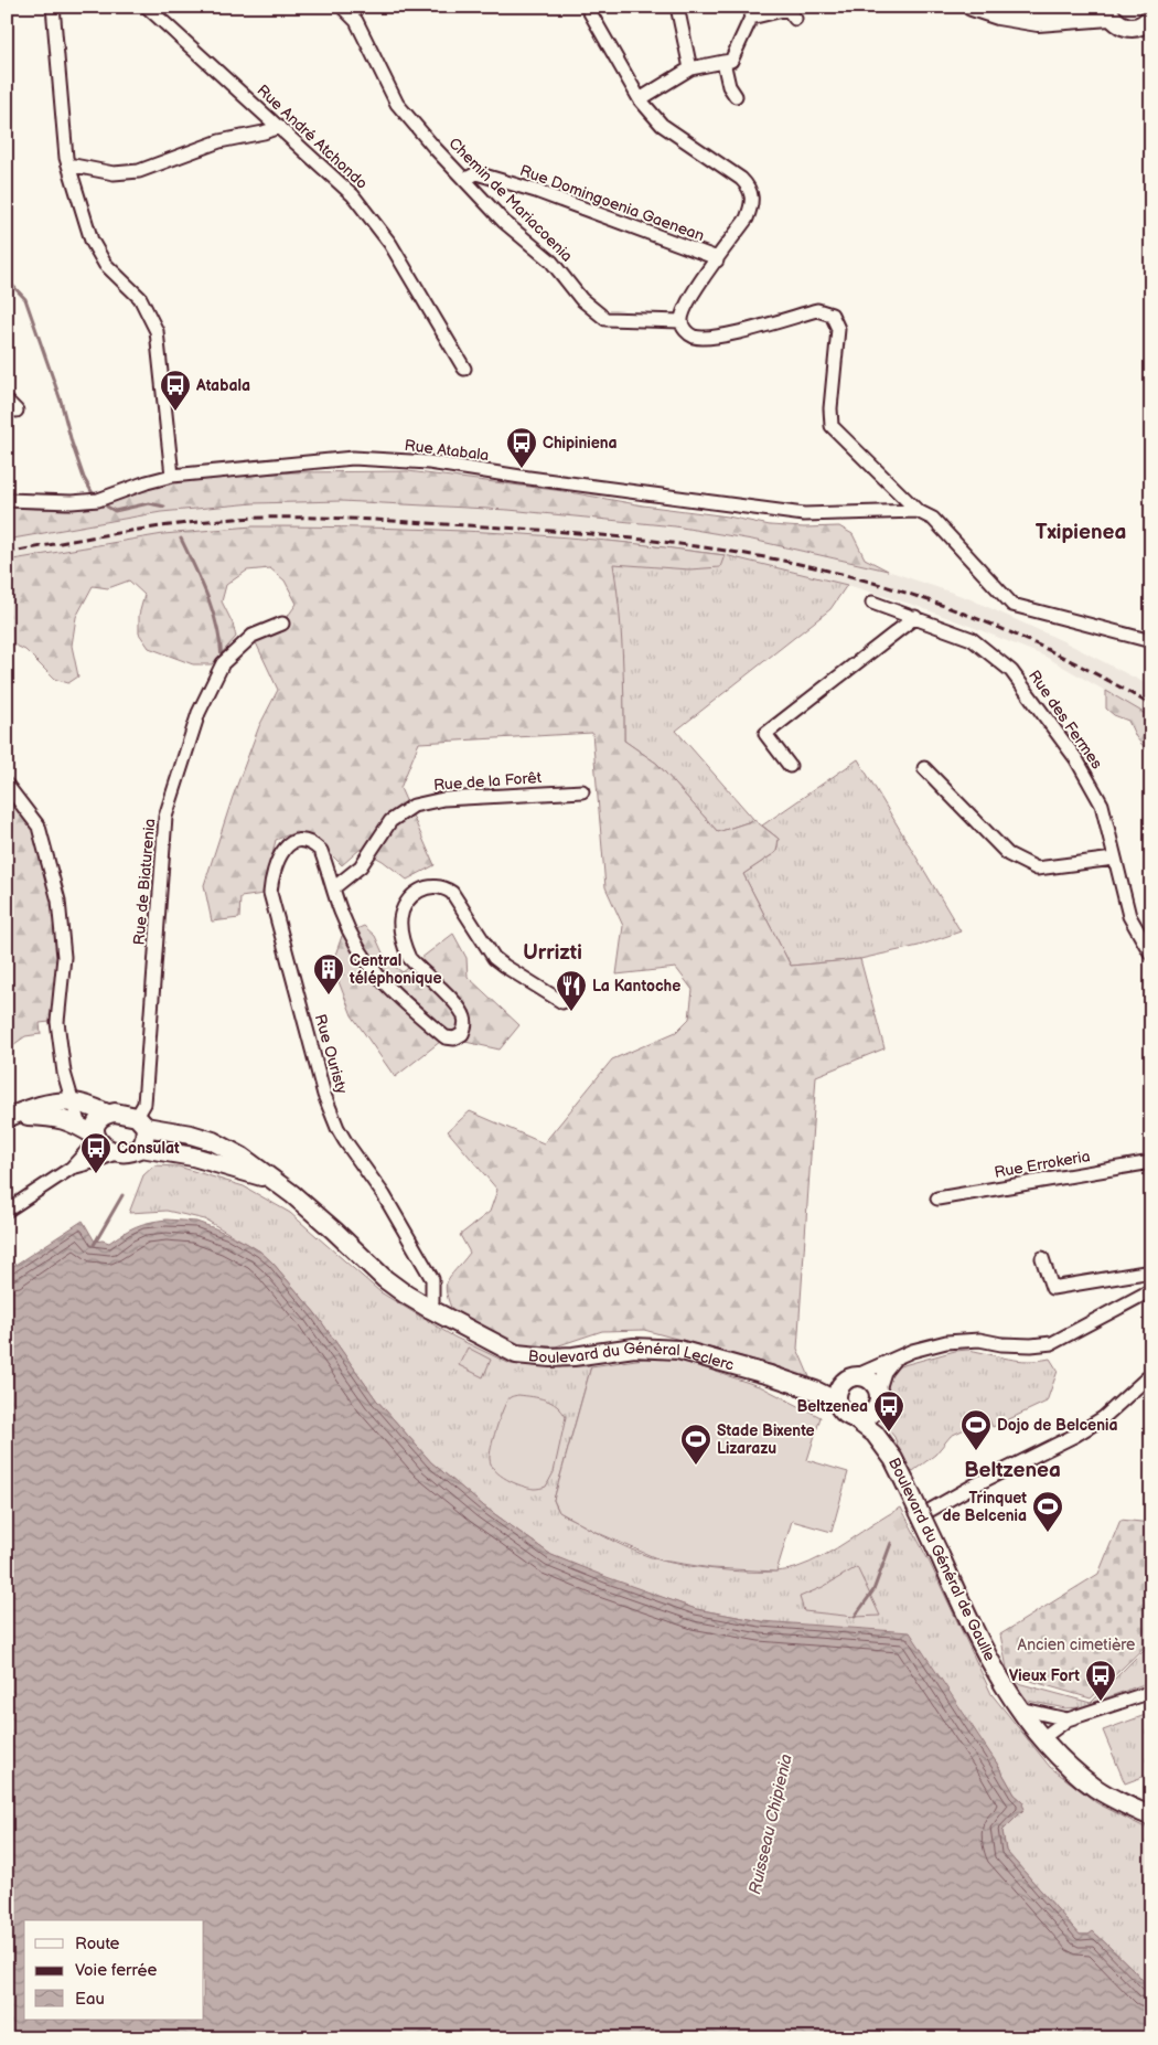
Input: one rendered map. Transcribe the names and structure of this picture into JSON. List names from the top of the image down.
{
  "streets": {
    "main road": ["Boulevard du Général Leclerc", "Boulevard du Général de Gaulle"],
    "street": [
      "Rue André Atchondo",
      "Chemin de Mariacoenia",
      "Rue Domingoenia Gaenean",
      "Rue Atabala",
      "Rue des Fermes",
      "Rue de la Forêt",
      "Rue de Biaturenia",
      "Rue Ouristy",
      "Rue Errokeria"
    ]
  },
  "crossings": [
    ["Chemin de Mariacoenia", "Rue Domingoenia Gaenean"],
    ["Rue de la Forêt", "Rue Ouristy"],
    ["Rue de Biaturenia", "Boulevard du Général Leclerc"],
    ["Rue Ouristy", "Boulevard du Général Leclerc"],
    ["Boulevard du Général Leclerc", "Boulevard du Général de Gaulle"]
  ],
  "districts": ["Txipienea", "Urrizti", "Beltzenea"],
  "water": ["Ruisseau Chipienia"],
  "parks": ["Ancien cimetière"],
  "places": {
    "bus stop": [
      "Atabala",
      "Chipiniena",
      "Consulat",
      "Beltzenea",
      "Vieux Fort"
    ],
    "building": ["Central téléphonique"],
    "restaurant": ["La Kantoche"],
    "sports": ["Dojo de Belcenia", "Stade Bixente Lizarazu", "Trinquet de Belcenia"]
  },
  "legend": ["Route", "Voie ferrée", "Eau"]
}
